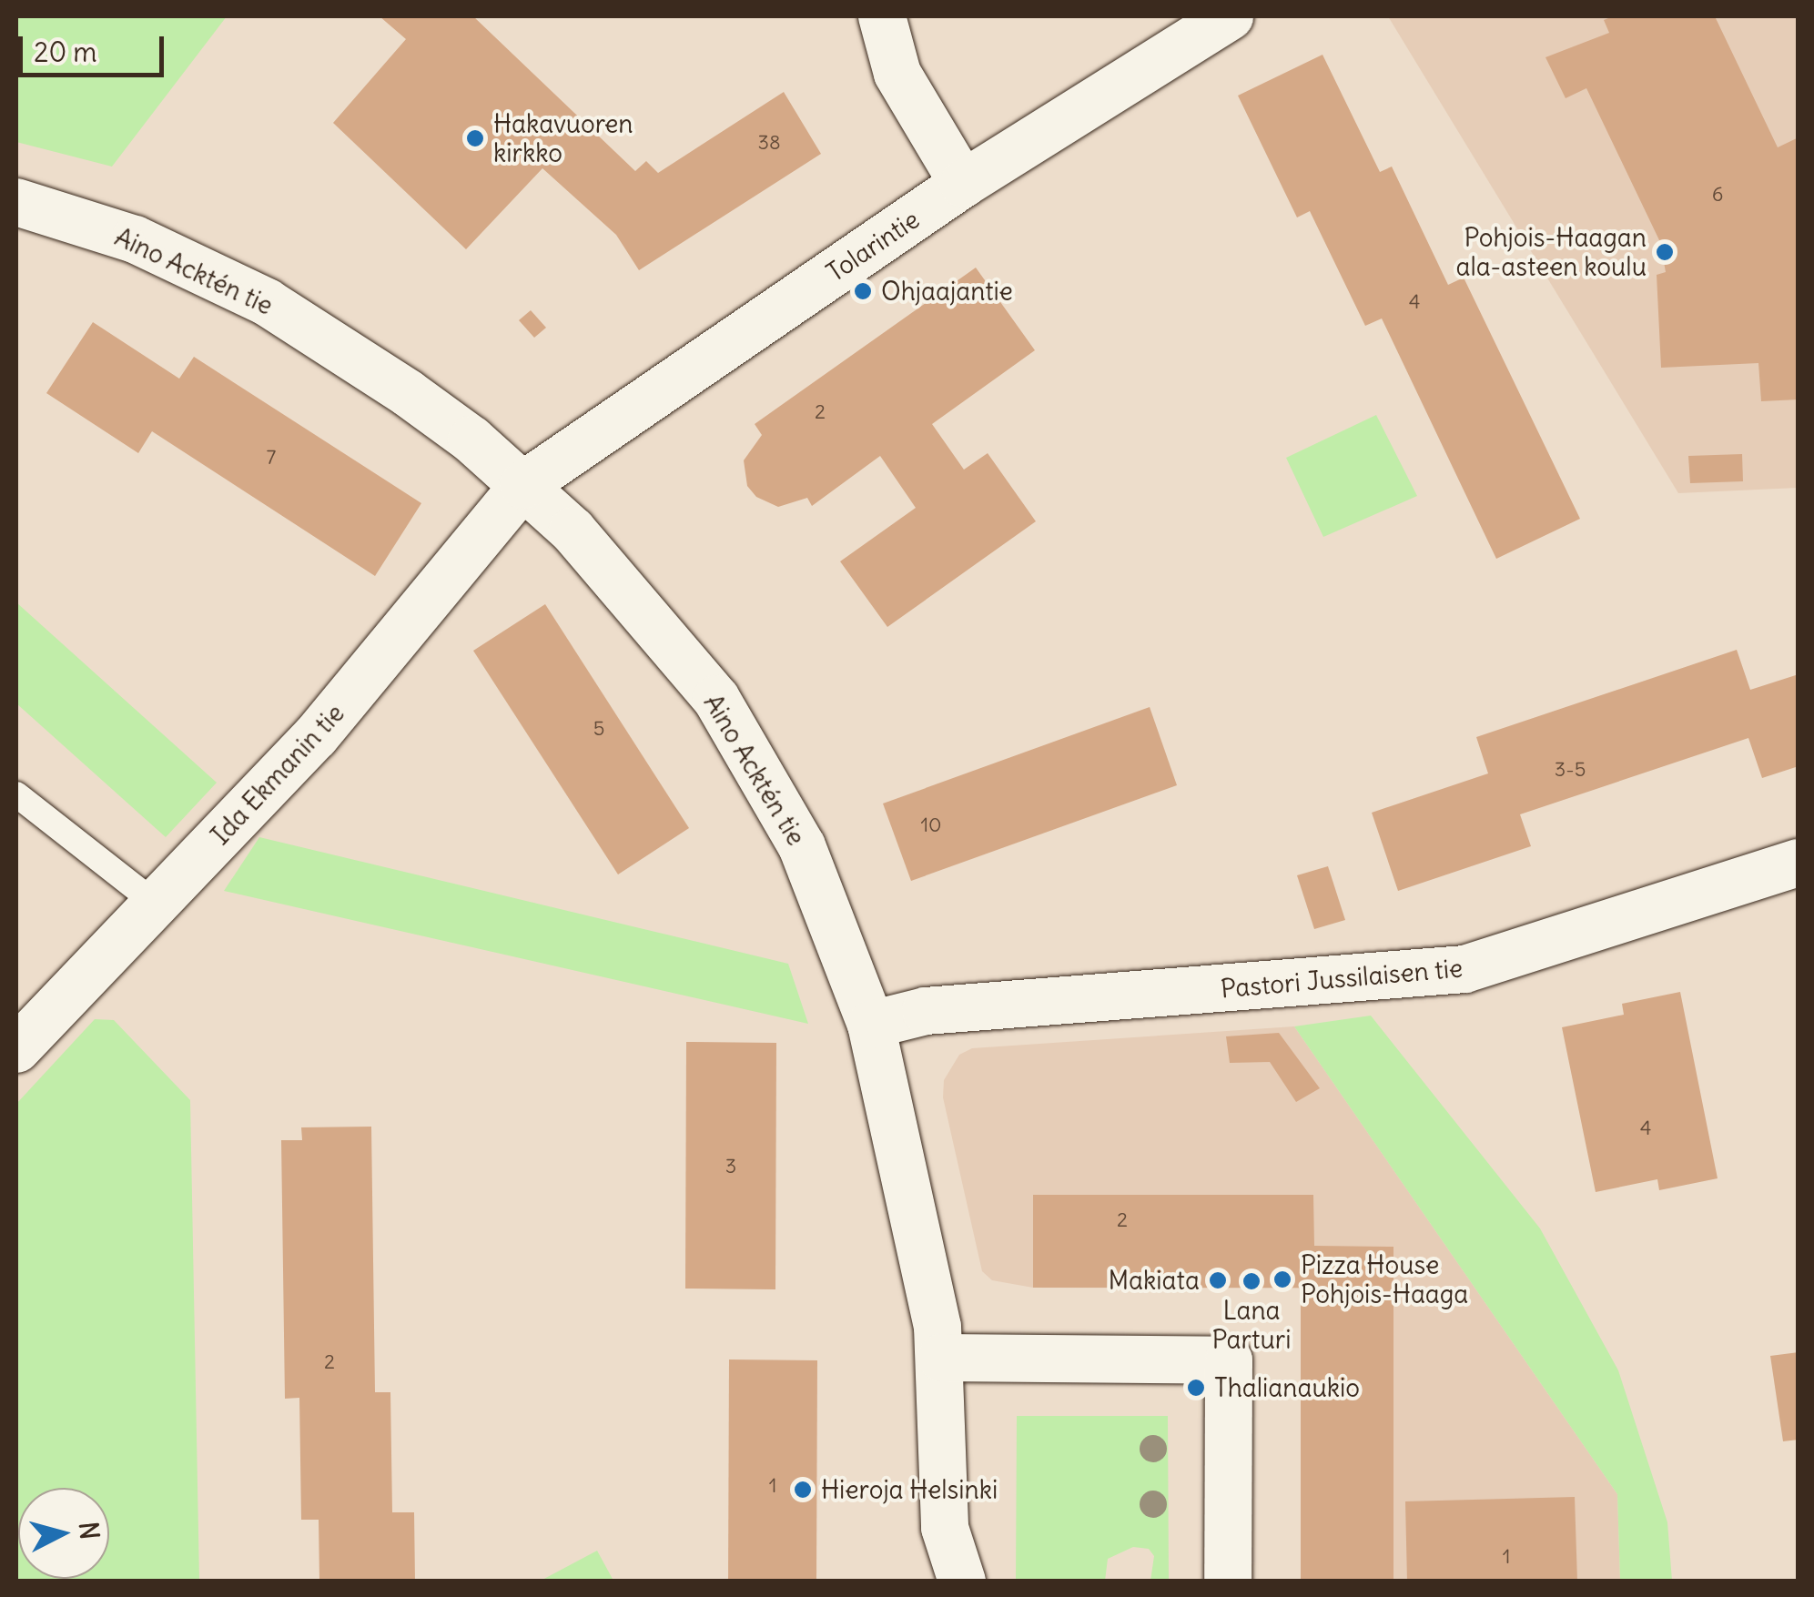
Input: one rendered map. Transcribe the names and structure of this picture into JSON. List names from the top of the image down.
{
  "streets": {
    "street": [
      "Tolarintie",
      "Aino Acktén tie",
      "Ida Ekmanin tie",
      "Pastori Jussilaisen tie"
    ]
  },
  "crossings": [
    ["Tolarintie", "Aino Acktén tie"],
    ["Tolarintie", "Ida Ekmanin tie"],
    ["Aino Acktén tie", "Ida Ekmanin tie"],
    ["Aino Acktén tie", "Pastori Jussilaisen tie"]
  ],
  "places": [
    "Hakavuoren kirkko",
    "Pohjois-Haagan ala-asteen koulu",
    "Ohjaajantie",
    "Pizza House Pohjois-Haaga",
    "Makiata",
    "Lana Parturi",
    "Thalianaukio",
    "Hieroja Helsinki"
  ],
  "house_numbers": [
    "38",
    "6",
    "4",
    "2",
    "7",
    "5",
    "3-5",
    "10",
    "4",
    "3",
    "2",
    "2",
    "1",
    "1"
  ],
  "scale_bar": "20 m",
  "north": "right"
}
